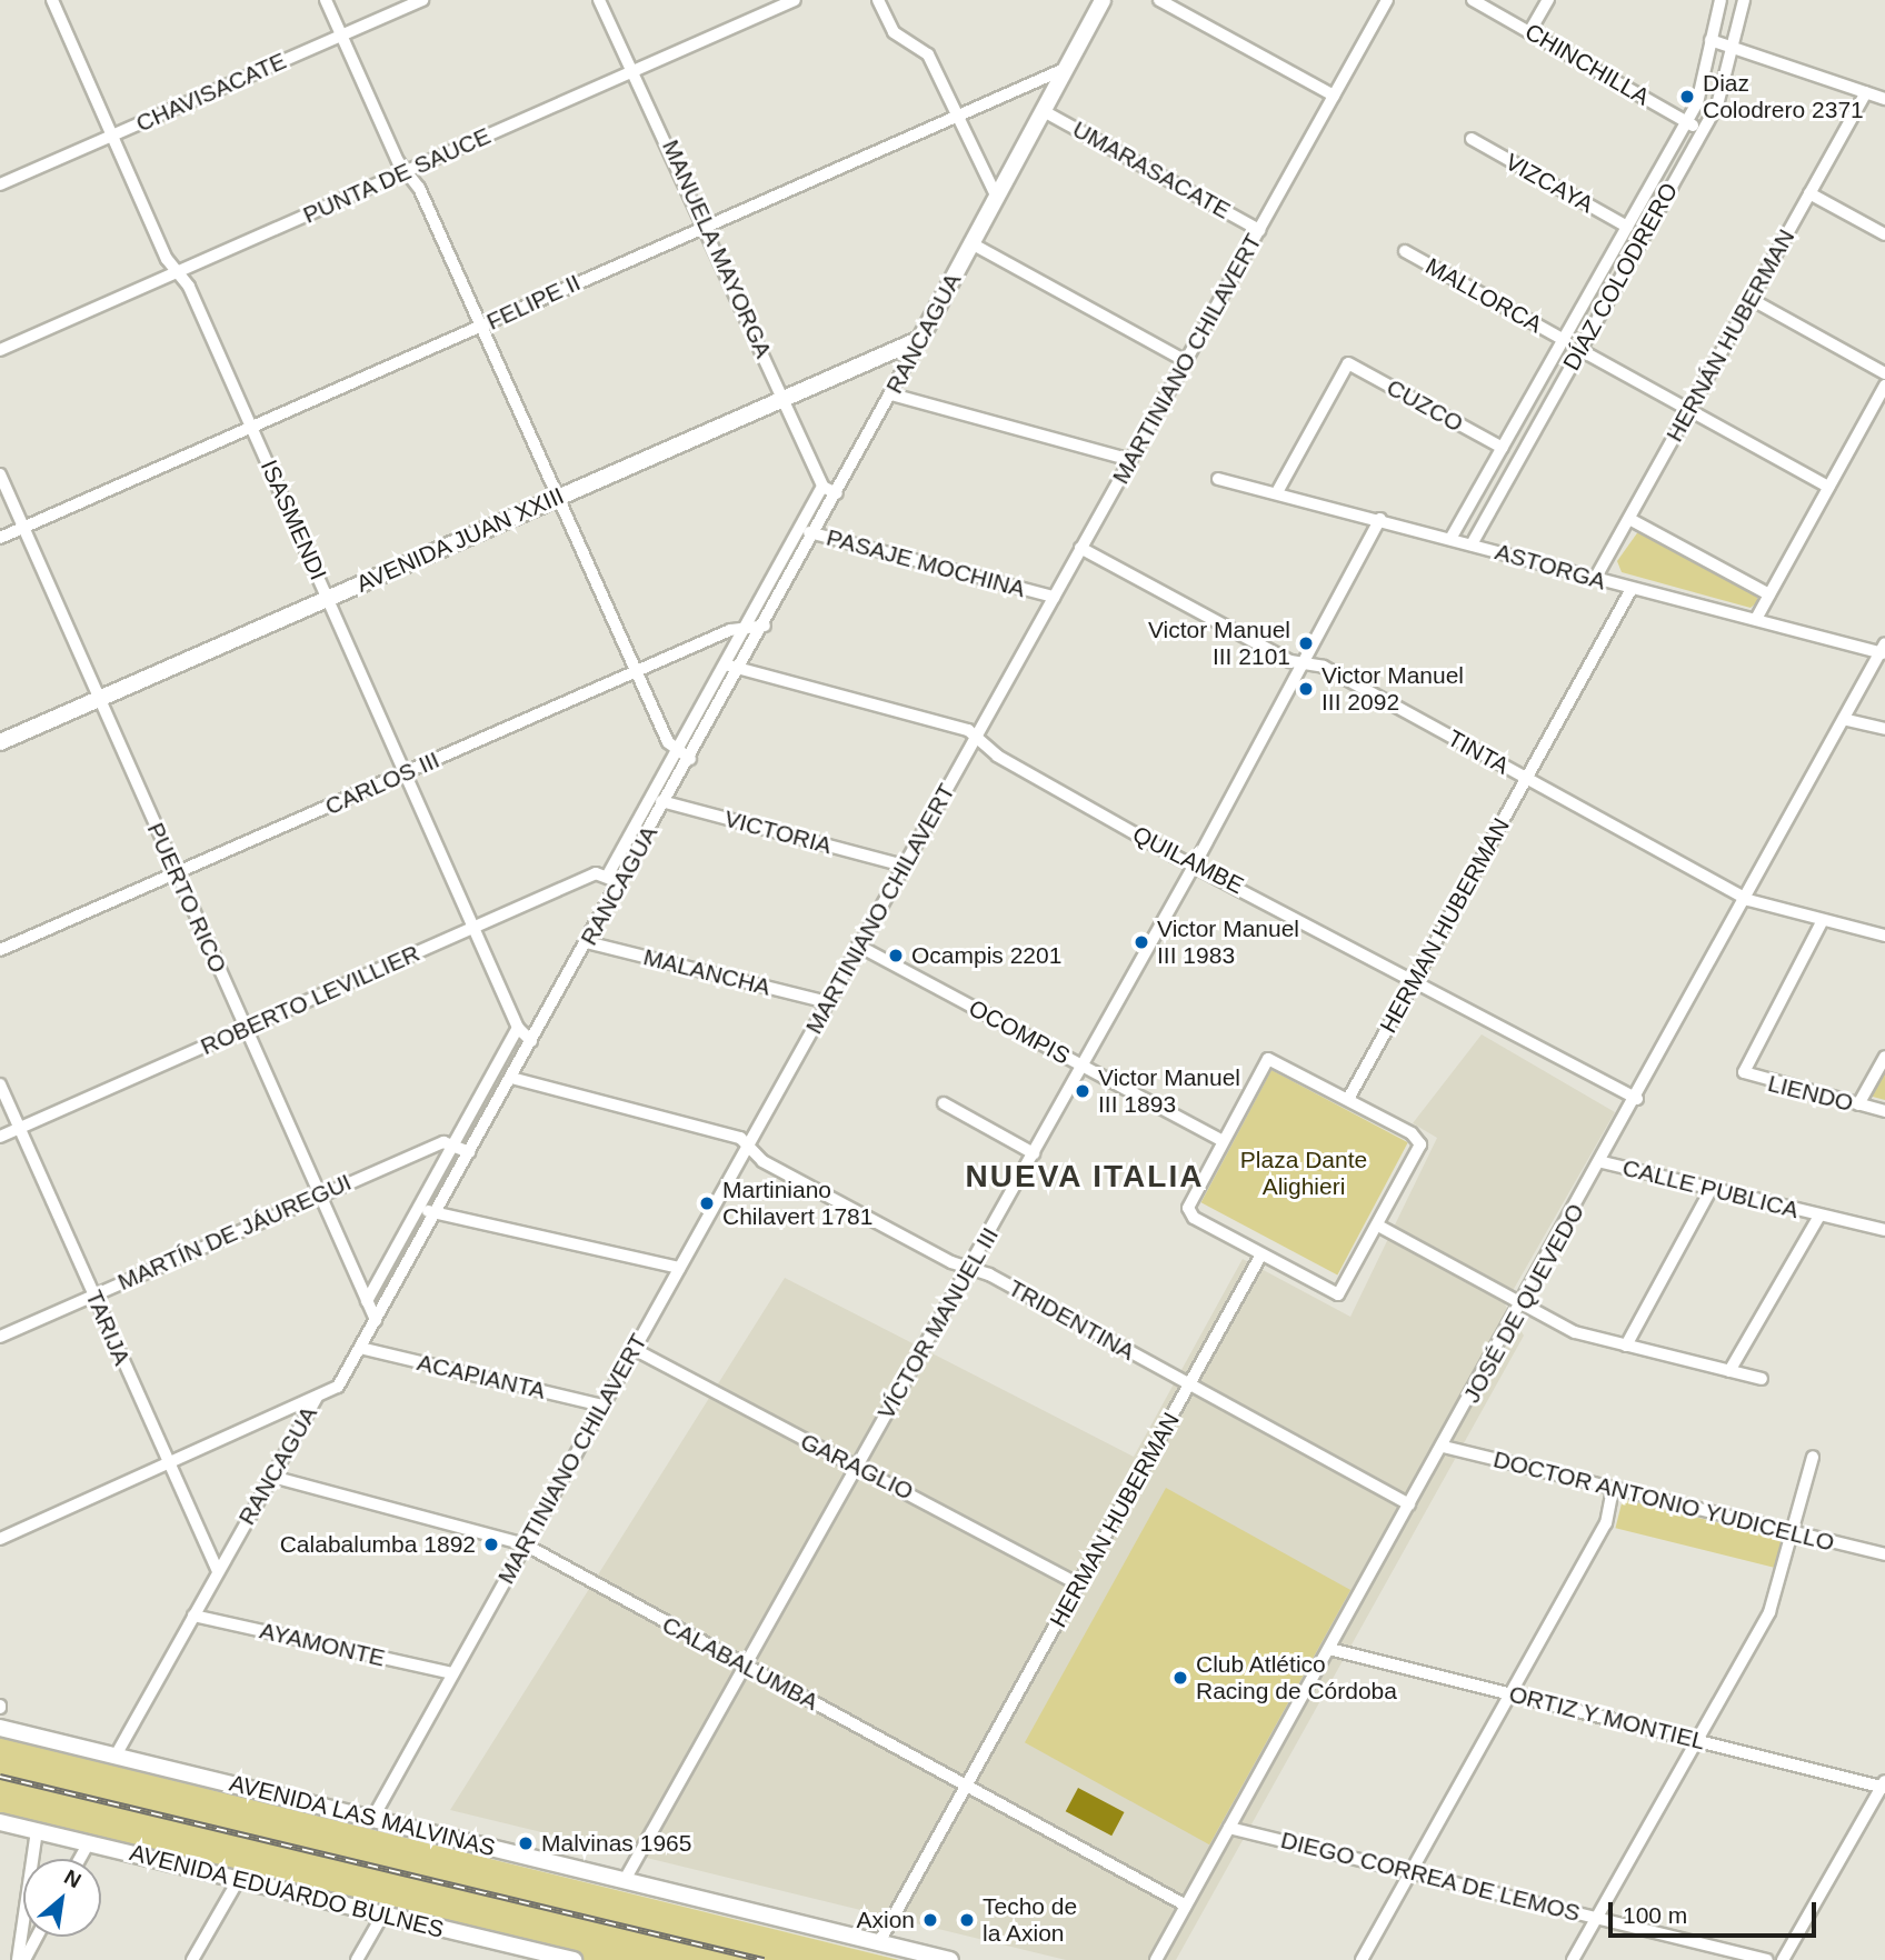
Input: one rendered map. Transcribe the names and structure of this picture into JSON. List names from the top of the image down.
{
  "streets": {
    "main road": [
      "RANCAGUA",
      "AVENIDA JUAN XXIII",
      "AVENIDA LAS MALVINAS",
      "AVENIDA EDUARDO BULNES"
    ],
    "street": [
      "CHINCHILLA",
      "CHAVISACATE",
      "UMARASACATE",
      "PUNTA DE SAUCE",
      "VIZCAYA",
      "MANUELA MAYORGA",
      "DÍAZ COLODRERO",
      "MALLORCA",
      "FELIPE II",
      "HERNÁN HUBERMAN",
      "MARTINIANO CHILAVERT",
      "CUZCO",
      "ISASMENDI",
      "PASAJE MOCHINA",
      "ASTORGA",
      "TINTA",
      "CARLOS III",
      "VICTORIA",
      "QUILAMBE",
      "PUERTO RICO",
      "HERMAN HUBERMAN",
      "MALANCHA",
      "ROBERTO LEVILLIER",
      "OCOMPIS",
      "LIENDO",
      "CALLE PUBLICA",
      "MARTÍN DE JÁUREGUI",
      "JOSÉ DE QUEVEDO",
      "TRIDENTINA",
      "VÍCTOR MANUEL III",
      "TARIJA",
      "ACAPIANTA",
      "GARAGLIO",
      "DOCTOR ANTONIO YUDICELLO",
      "AYAMONTE",
      "CALABALUMBA",
      "ORTIZ Y MONTIEL",
      "DIEGO CORREA DE LEMOS"
    ]
  },
  "crossings": [
    ["CHINCHILLA", "DÍAZ COLODRERO"],
    ["CHAVISACATE", "ISASMENDI"],
    ["UMARASACATE", "RANCAGUA"],
    ["UMARASACATE", "MARTINIANO CHILAVERT"],
    ["PUNTA DE SAUCE", "MANUELA MAYORGA"],
    ["PUNTA DE SAUCE", "ISASMENDI"],
    ["VIZCAYA", "DÍAZ COLODRERO"],
    ["MANUELA MAYORGA", "FELIPE II"],
    ["MANUELA MAYORGA", "RANCAGUA"],
    ["MANUELA MAYORGA", "AVENIDA JUAN XXIII"],
    ["DÍAZ COLODRERO", "MALLORCA"],
    ["DÍAZ COLODRERO", "CUZCO"],
    ["DÍAZ COLODRERO", "ASTORGA"],
    ["FELIPE II", "RANCAGUA"],
    ["FELIPE II", "ISASMENDI"],
    ["FELIPE II", "PUERTO RICO"],
    ["RANCAGUA", "ISASMENDI"],
    ["RANCAGUA", "AVENIDA JUAN XXIII"],
    ["RANCAGUA", "PASAJE MOCHINA"],
    ["RANCAGUA", "CARLOS III"],
    ["RANCAGUA", "VICTORIA"],
    ["RANCAGUA", "QUILAMBE"],
    ["RANCAGUA", "PUERTO RICO"],
    ["RANCAGUA", "MALANCHA"],
    ["RANCAGUA", "ROBERTO LEVILLIER"],
    ["RANCAGUA", "TRIDENTINA"],
    ["RANCAGUA", "TARIJA"],
    ["RANCAGUA", "ACAPIANTA"],
    ["RANCAGUA", "AYAMONTE"],
    ["RANCAGUA", "CALABALUMBA"],
    ["RANCAGUA", "AVENIDA LAS MALVINAS"],
    ["HERNÁN HUBERMAN", "ASTORGA"],
    ["MARTINIANO CHILAVERT", "PASAJE MOCHINA"],
    ["MARTINIANO CHILAVERT", "TINTA"],
    ["MARTINIANO CHILAVERT", "VICTORIA"],
    ["MARTINIANO CHILAVERT", "QUILAMBE"],
    ["MARTINIANO CHILAVERT", "MALANCHA"],
    ["MARTINIANO CHILAVERT", "OCOMPIS"],
    ["MARTINIANO CHILAVERT", "TRIDENTINA"],
    ["MARTINIANO CHILAVERT", "ACAPIANTA"],
    ["MARTINIANO CHILAVERT", "GARAGLIO"],
    ["MARTINIANO CHILAVERT", "AYAMONTE"],
    ["MARTINIANO CHILAVERT", "CALABALUMBA"],
    ["MARTINIANO CHILAVERT", "AVENIDA LAS MALVINAS"],
    ["CUZCO", "ASTORGA"],
    ["ISASMENDI", "AVENIDA JUAN XXIII"],
    ["ISASMENDI", "CARLOS III"],
    ["ISASMENDI", "ROBERTO LEVILLIER"],
    ["AVENIDA JUAN XXIII", "PUERTO RICO"],
    ["ASTORGA", "HERMAN HUBERMAN"],
    ["ASTORGA", "JOSÉ DE QUEVEDO"],
    ["ASTORGA", "VÍCTOR MANUEL III"],
    ["TINTA", "HERMAN HUBERMAN"],
    ["TINTA", "LIENDO"],
    ["TINTA", "JOSÉ DE QUEVEDO"],
    ["TINTA", "VÍCTOR MANUEL III"],
    ["CARLOS III", "PUERTO RICO"],
    ["QUILAMBE", "HERMAN HUBERMAN"],
    ["QUILAMBE", "JOSÉ DE QUEVEDO"],
    ["QUILAMBE", "VÍCTOR MANUEL III"],
    ["PUERTO RICO", "ROBERTO LEVILLIER"],
    ["PUERTO RICO", "MARTÍN DE JÁUREGUI"],
    ["HERMAN HUBERMAN", "TRIDENTINA"],
    ["HERMAN HUBERMAN", "GARAGLIO"],
    ["HERMAN HUBERMAN", "CALABALUMBA"],
    ["ROBERTO LEVILLIER", "TARIJA"],
    ["OCOMPIS", "VÍCTOR MANUEL III"],
    ["CALLE PUBLICA", "JOSÉ DE QUEVEDO"],
    ["MARTÍN DE JÁUREGUI", "TARIJA"],
    ["JOSÉ DE QUEVEDO", "TRIDENTINA"],
    ["JOSÉ DE QUEVEDO", "DOCTOR ANTONIO YUDICELLO"],
    ["JOSÉ DE QUEVEDO", "CALABALUMBA"],
    ["JOSÉ DE QUEVEDO", "ORTIZ Y MONTIEL"],
    ["JOSÉ DE QUEVEDO", "DIEGO CORREA DE LEMOS"],
    ["TRIDENTINA", "VÍCTOR MANUEL III"],
    ["VÍCTOR MANUEL III", "GARAGLIO"],
    ["VÍCTOR MANUEL III", "CALABALUMBA"],
    ["VÍCTOR MANUEL III", "AVENIDA LAS MALVINAS"]
  ],
  "districts": ["NUEVA ITALIA"],
  "parks": ["Plaza Dante Alighieri"],
  "places": [
    "Diaz Colodrero 2371",
    "Victor Manuel III 2101",
    "Victor Manuel III 2092",
    "Victor Manuel III 1983",
    "Ocampis 2201",
    "Victor Manuel III 1893",
    "Martiniano Chilavert 1781",
    "Calabalumba 1892",
    "Club Atlético Racing de Córdoba",
    "Malvinas 1965",
    "Axion",
    "Techo de la Axion"
  ],
  "scale_bar": "100 m",
  "north": "top right"
}
